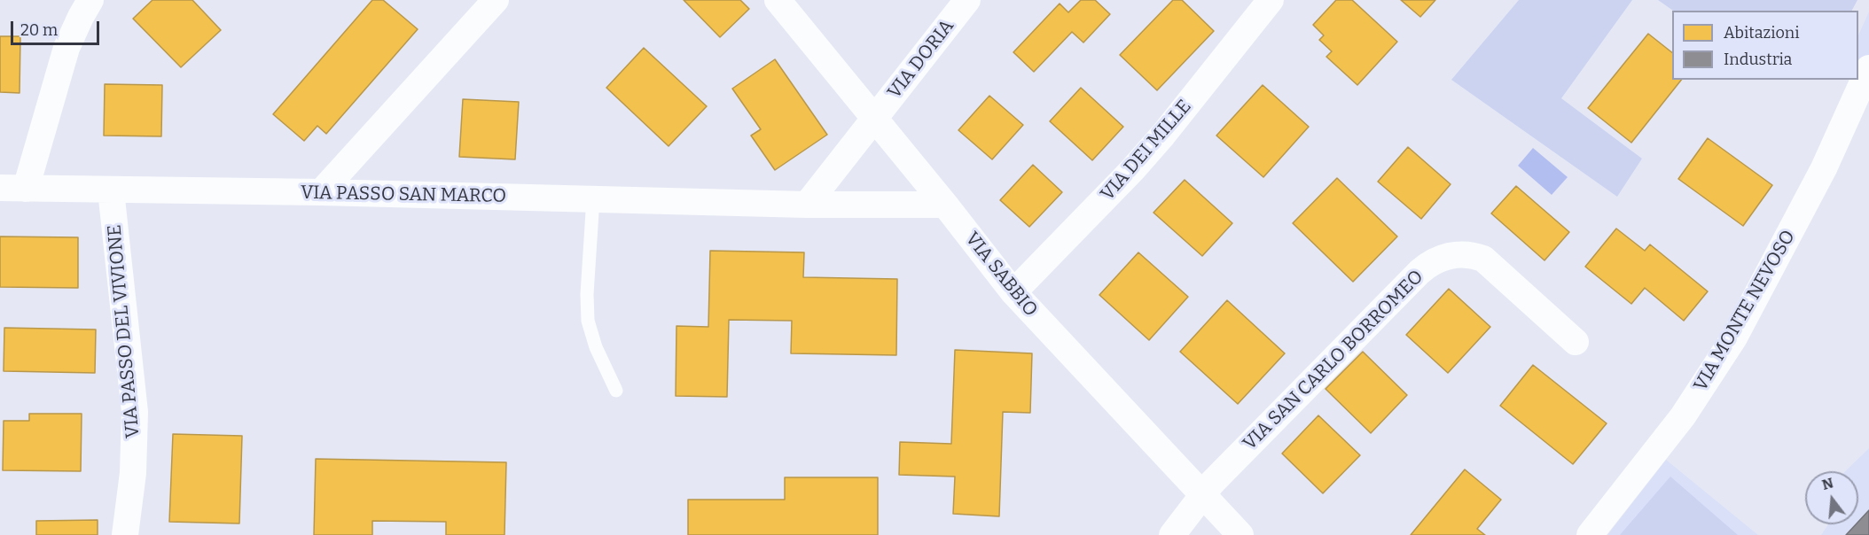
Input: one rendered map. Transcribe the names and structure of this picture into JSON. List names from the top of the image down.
{
  "streets": {
    "street": [
      "VIA DORIA",
      "VIA DEI MILLE",
      "VIA PASSO SAN MARCO",
      "VIA SABBIO",
      "VIA MONTE NEVOSO",
      "VIA PASSO DEL VIVIONE",
      "VIA SAN CARLO BORROMEO"
    ]
  },
  "crossings": [
    ["VIA DORIA", "VIA SABBIO"],
    ["VIA DEI MILLE", "VIA SABBIO"],
    ["VIA PASSO SAN MARCO", "VIA SABBIO"],
    ["VIA PASSO SAN MARCO", "VIA PASSO DEL VIVIONE"],
    ["VIA SABBIO", "VIA SAN CARLO BORROMEO"]
  ],
  "legend": ["Abitazioni", "Industria"],
  "scale_bar": "20 m",
  "north": "top"
}
